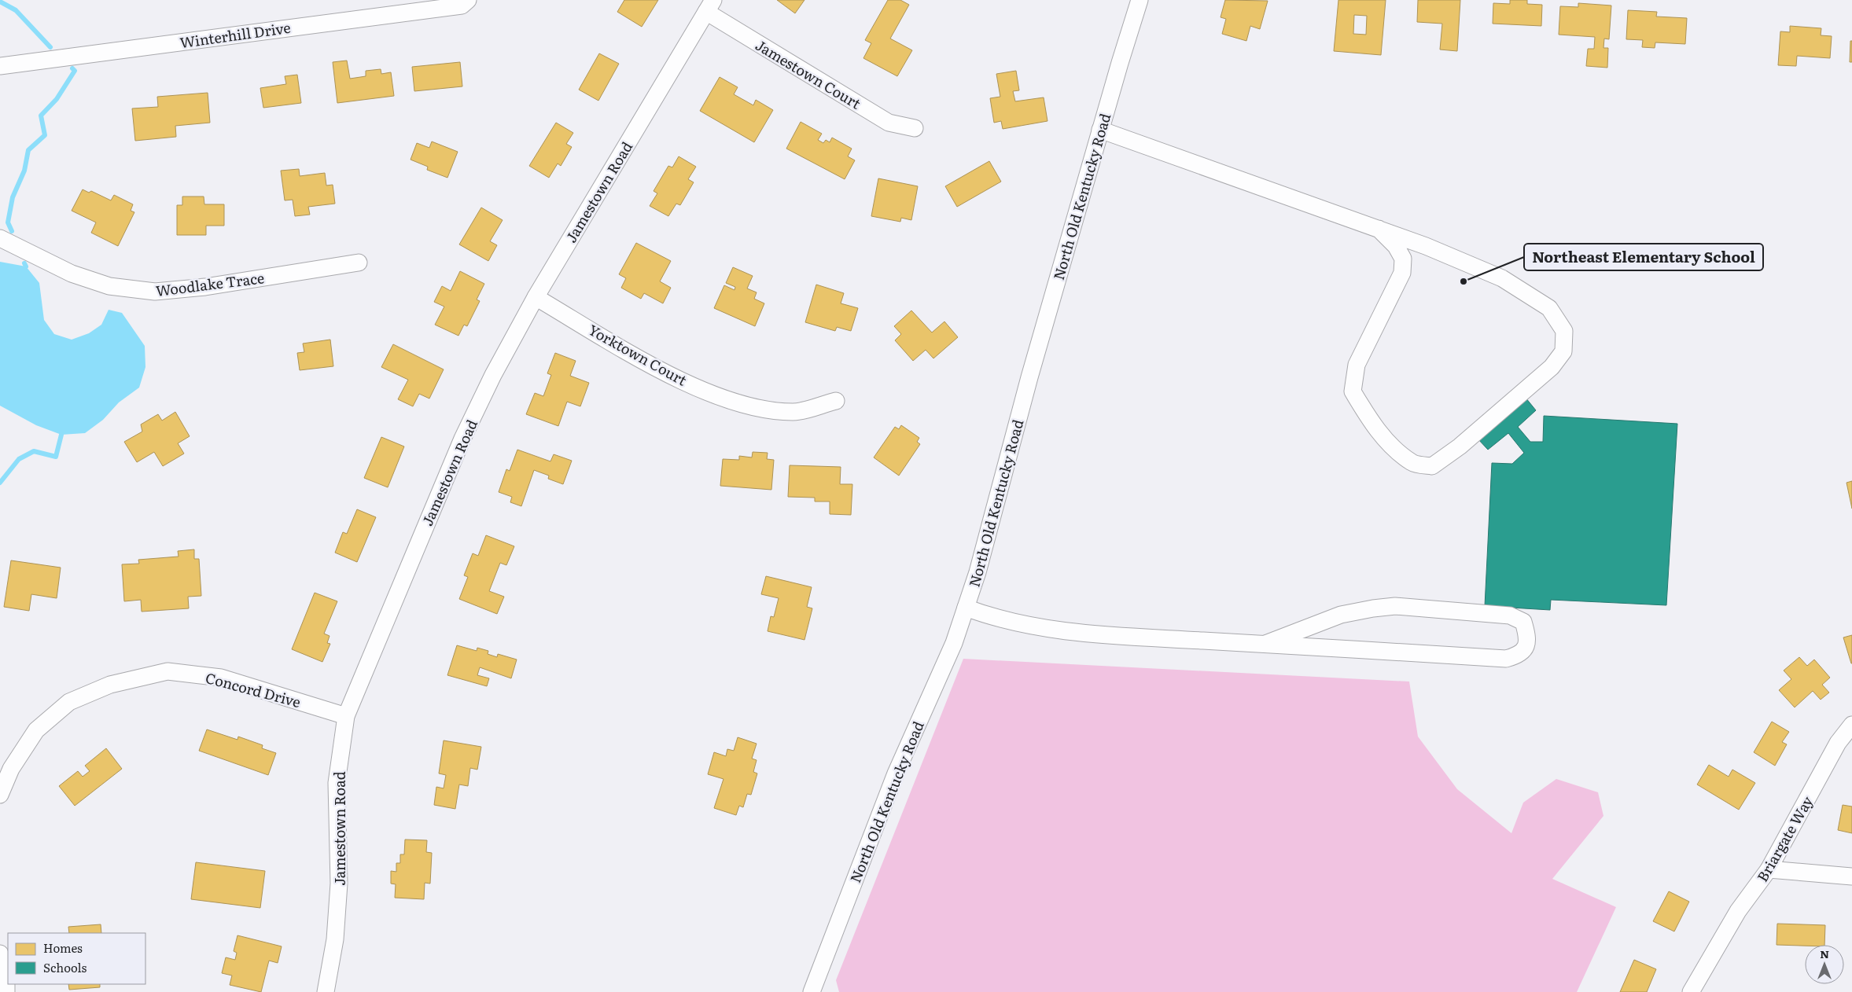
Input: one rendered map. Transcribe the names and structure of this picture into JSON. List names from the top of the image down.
{
  "streets": {
    "street": [
      "Winterhill Drive",
      "Jamestown Court",
      "Jamestown Road",
      "North Old Kentucky Road",
      "Woodlake Trace",
      "Yorktown Court",
      "Concord Drive",
      "Briargate Way"
    ]
  },
  "crossings": [
    ["Jamestown Court", "Jamestown Road"],
    ["Jamestown Road", "Yorktown Court"],
    ["Jamestown Road", "Concord Drive"]
  ],
  "places": ["Northeast Elementary School"],
  "legend": ["Homes", "Schools"],
  "north": "top"
}
